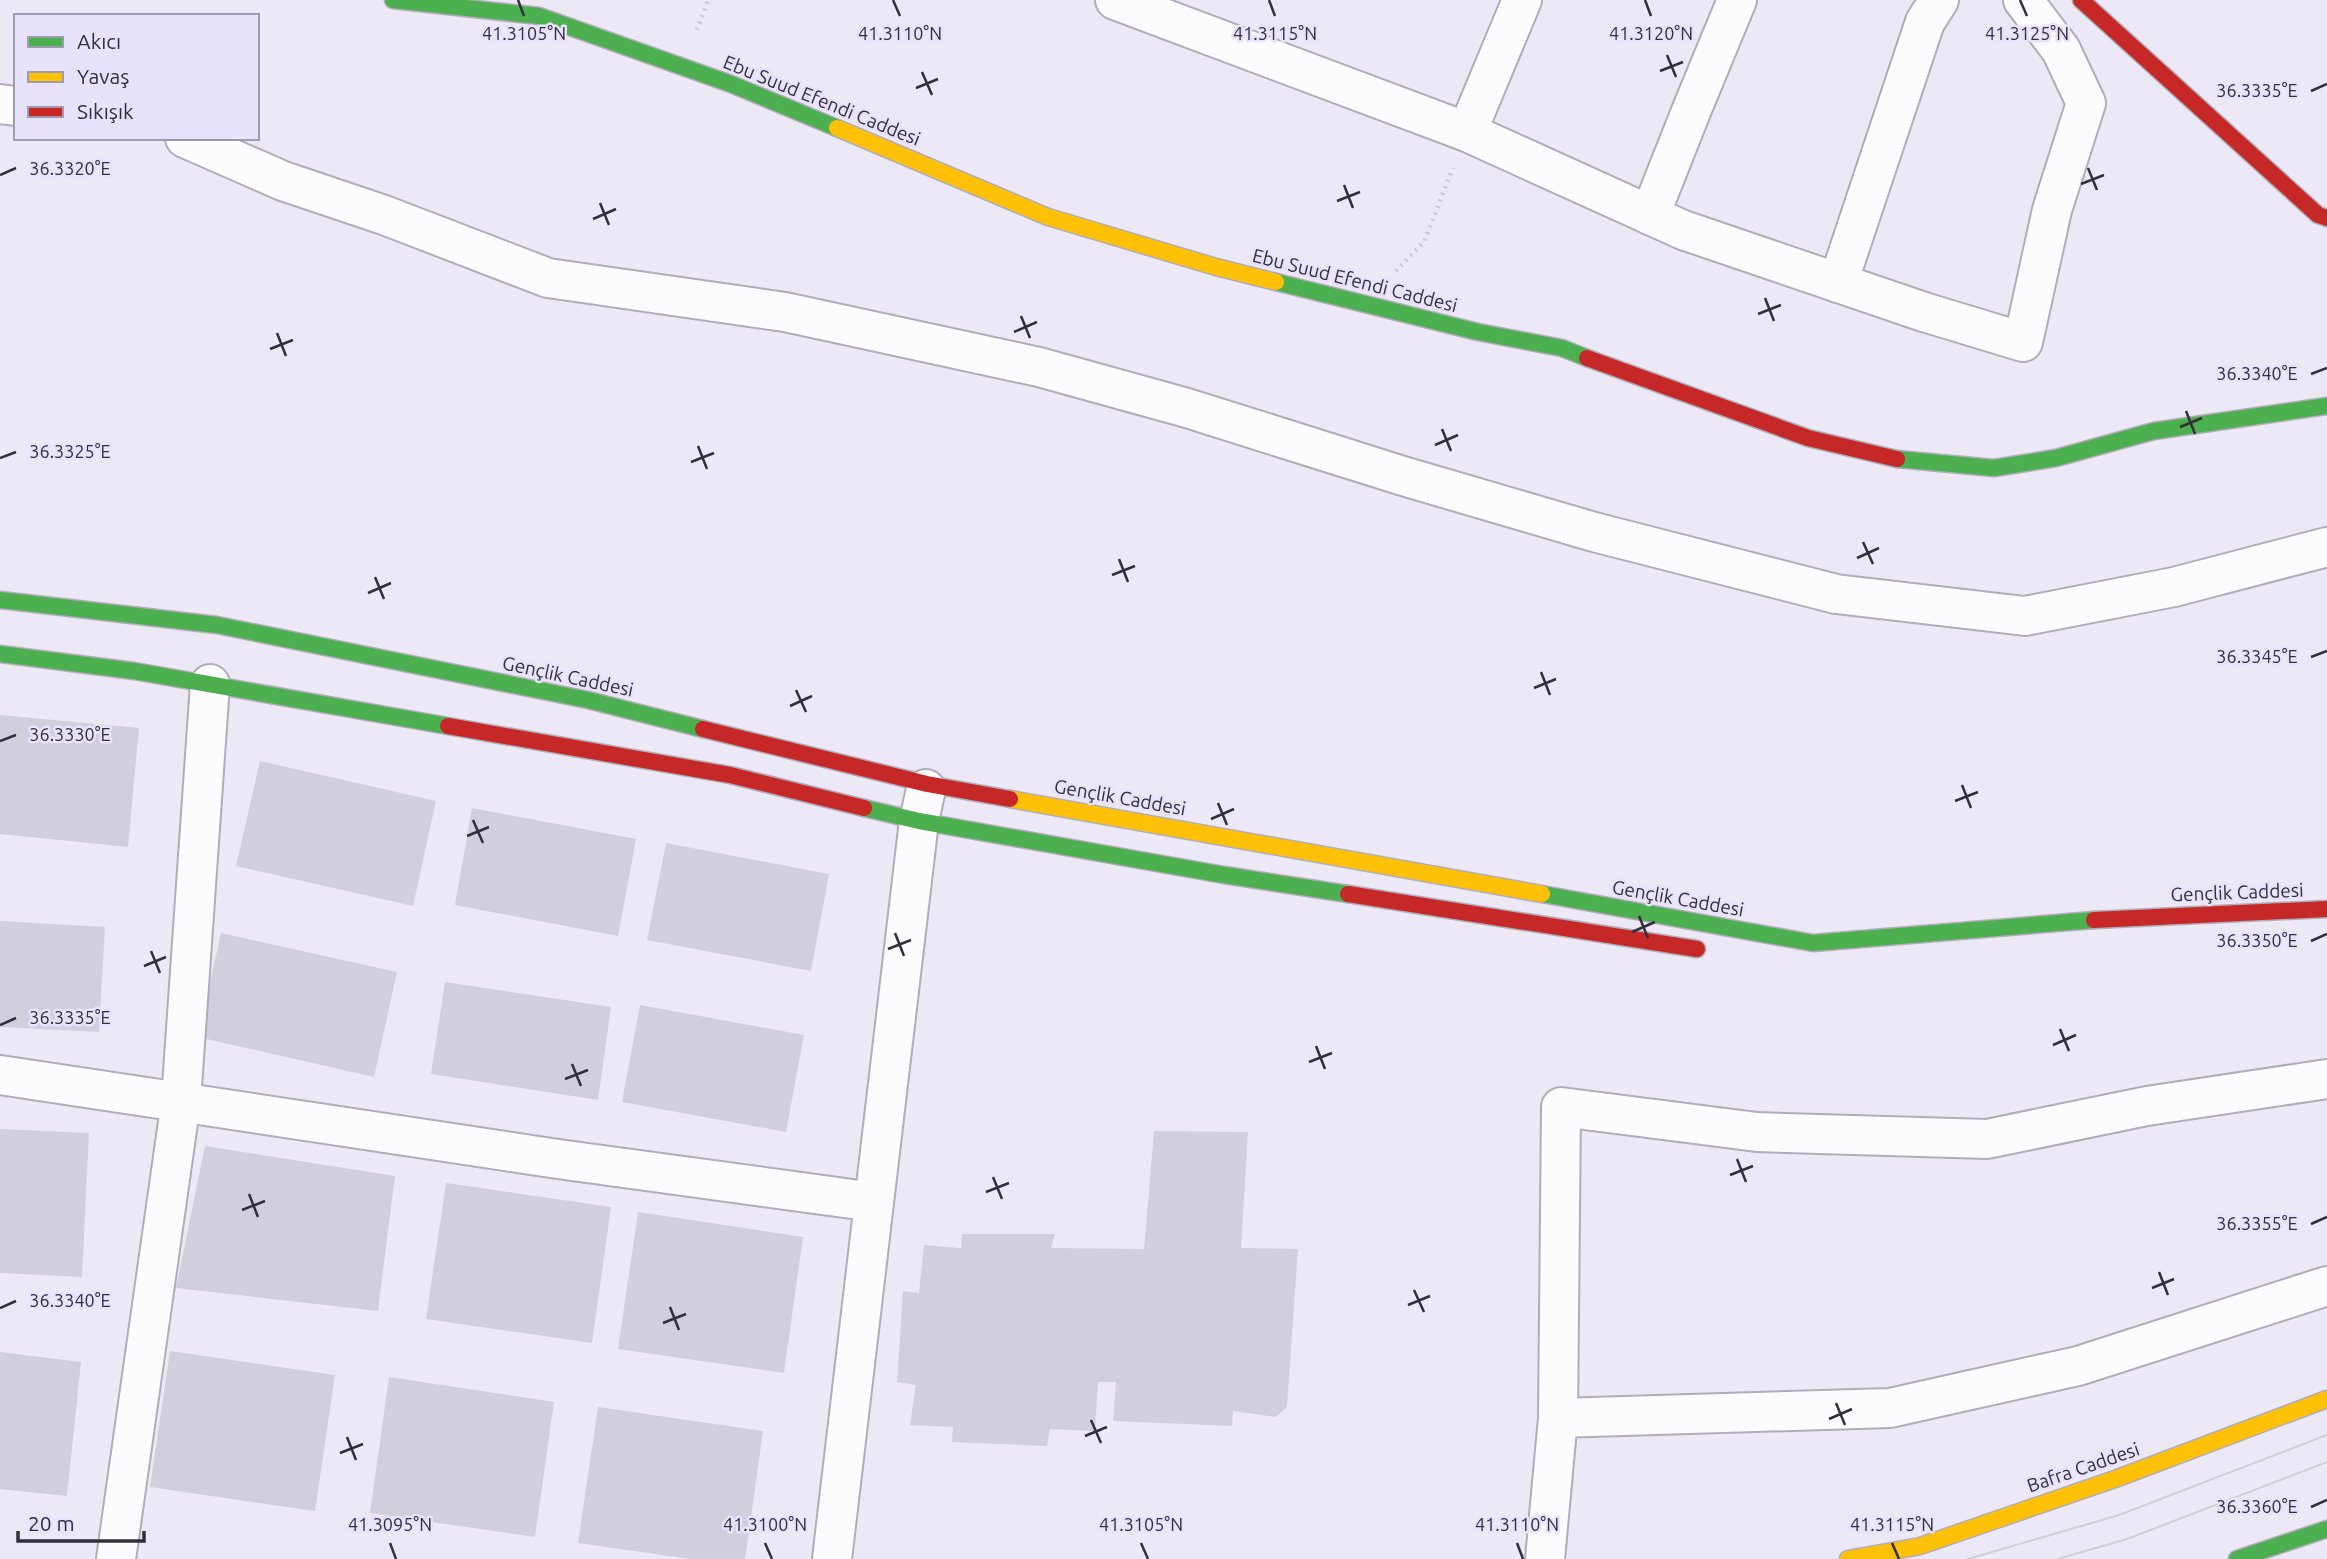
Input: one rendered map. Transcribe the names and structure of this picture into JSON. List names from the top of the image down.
{
  "streets": {
    "main road": ["Ebu Suud Efendi Caddesi", "Gençlik Caddesi", "Bafra Caddesi"]
  },
  "legend": ["Akıcı", "Yavaş", "Sıkışık"],
  "scale_bar": "20 m",
  "coordinates": [
    "41.3105°N",
    "41.3110°N",
    "41.3115°N",
    "41.3120°N",
    "41.3125°N",
    "36.3335°E",
    "36.3320°E",
    "36.3340°E",
    "36.3325°E",
    "36.3345°E",
    "36.3330°E",
    "36.3350°E",
    "36.3355°E",
    "36.3360°E",
    "41.3095°N",
    "41.3100°N"
  ]
}
